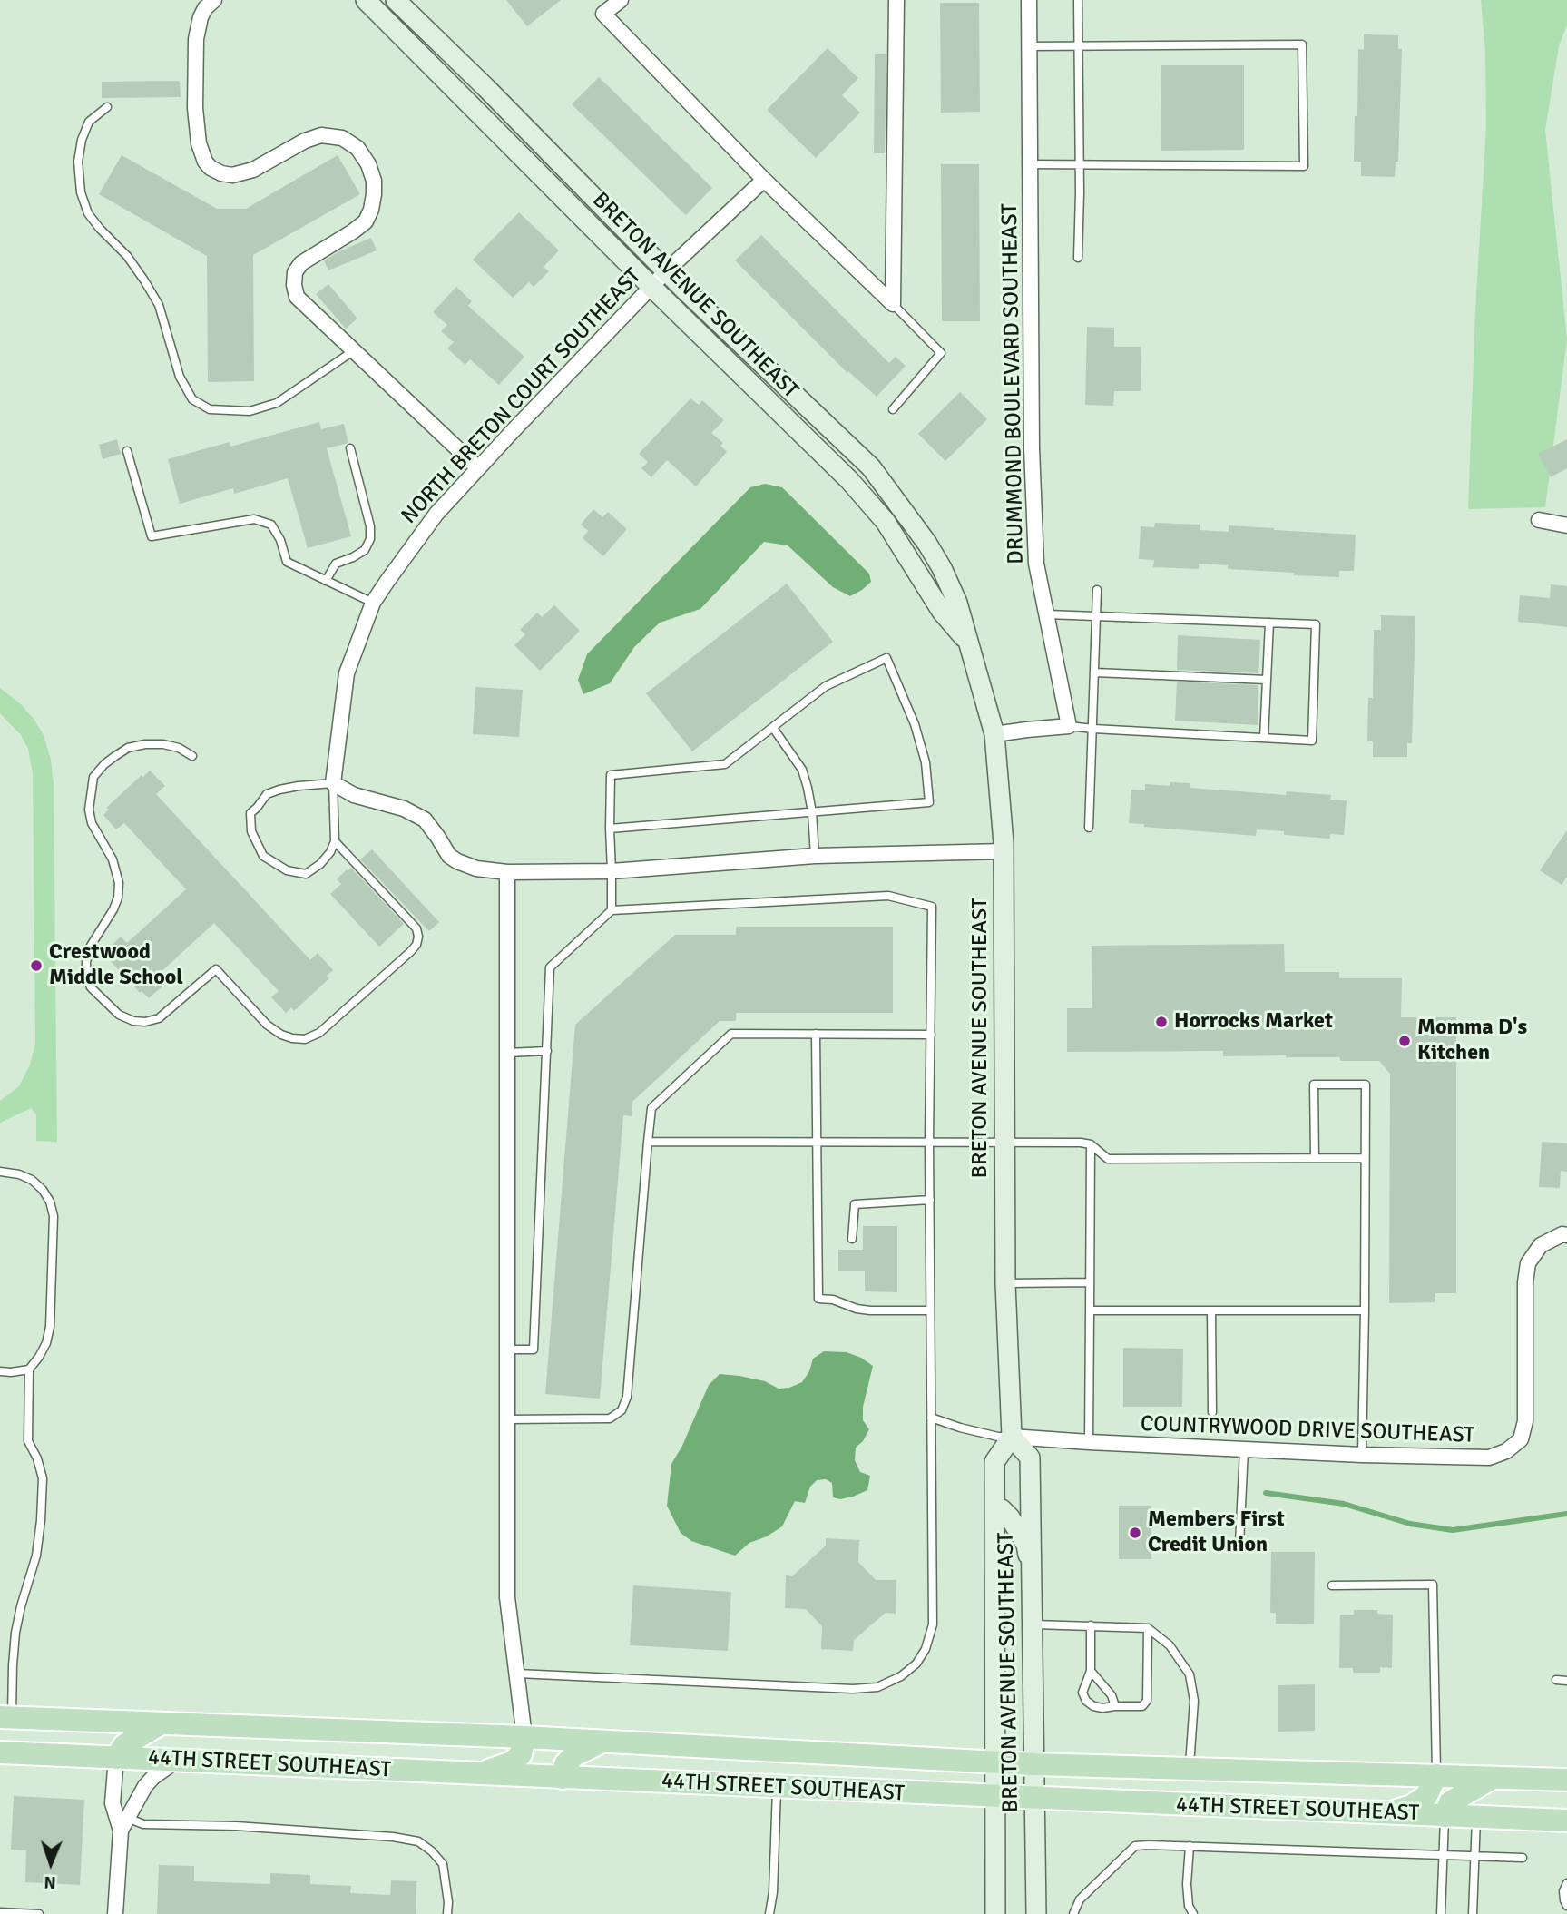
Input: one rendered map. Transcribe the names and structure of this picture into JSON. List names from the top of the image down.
{
  "streets": {
    "main road": ["BRETON AVENUE SOUTHEAST", "44TH STREET SOUTHEAST"],
    "street": ["DRUMMOND BOULEVARD SOUTHEAST", "NORTH BRETON COURT SOUTHEAST", "COUNTRYWOOD DRIVE SOUTHEAST"]
  },
  "crossings": [
    ["BRETON AVENUE SOUTHEAST", "NORTH BRETON COURT SOUTHEAST"],
    ["BRETON AVENUE SOUTHEAST", "COUNTRYWOOD DRIVE SOUTHEAST"],
    ["BRETON AVENUE SOUTHEAST", "44TH STREET SOUTHEAST"]
  ],
  "places": [
    "Crestwood Middle School",
    "Horrocks Market",
    "Momma D's Kitchen",
    "Members First Credit Union"
  ],
  "north": "bottom"
}
